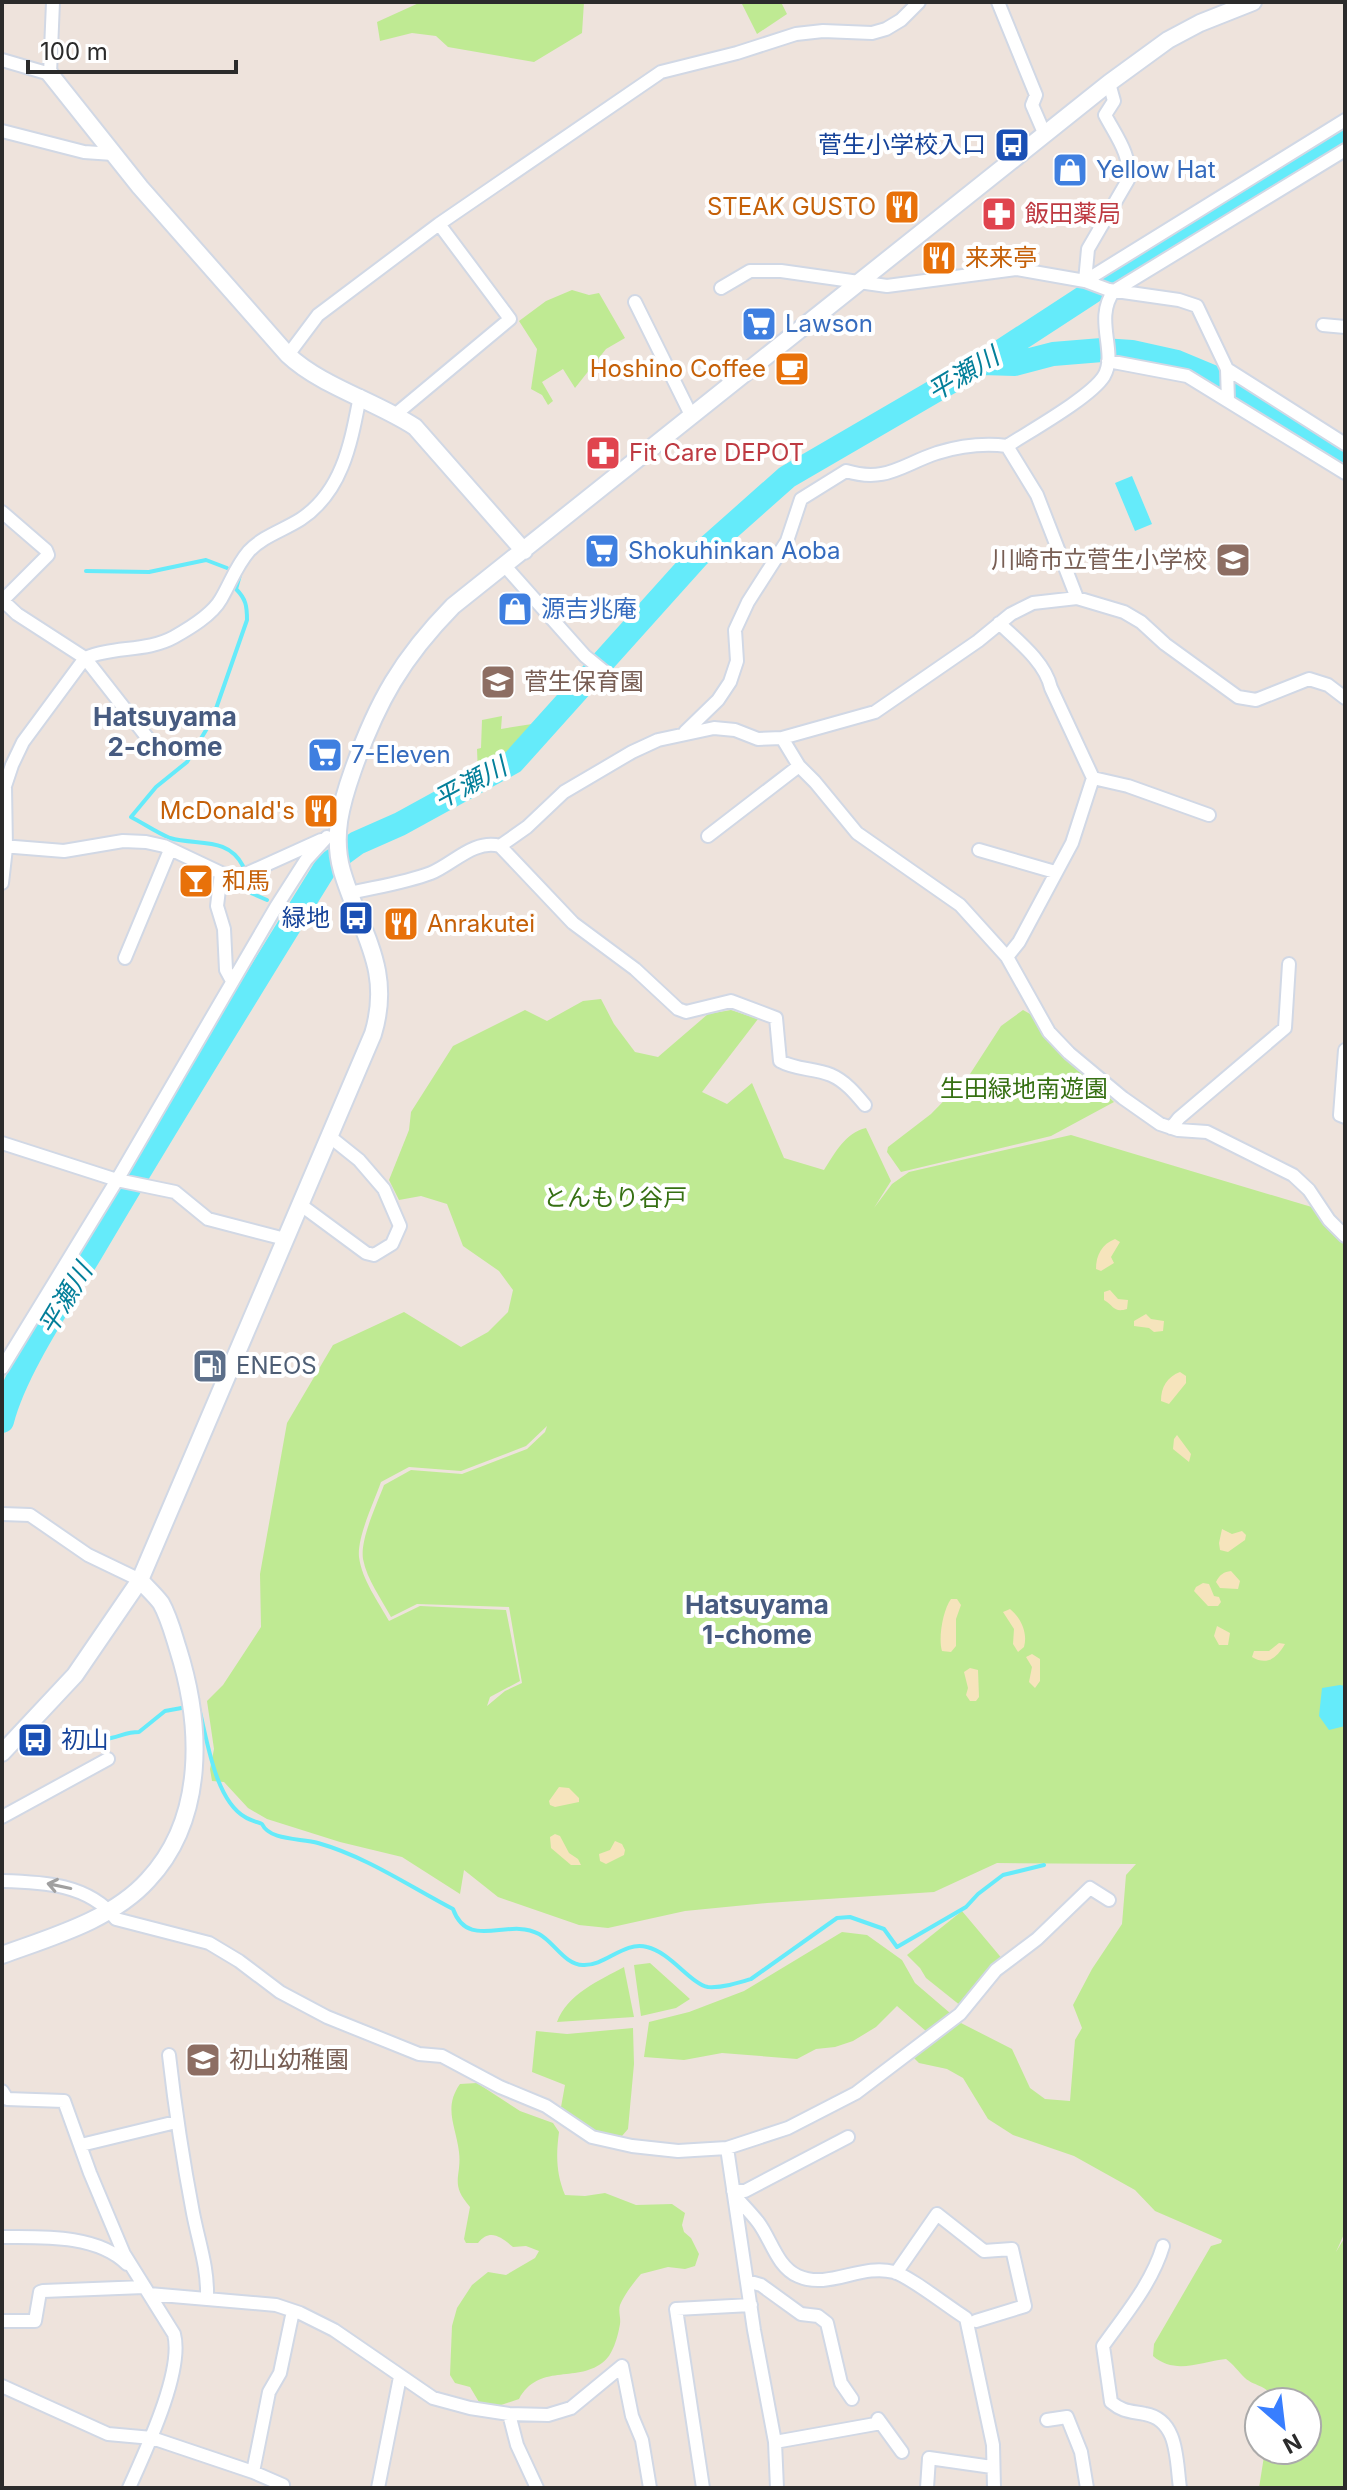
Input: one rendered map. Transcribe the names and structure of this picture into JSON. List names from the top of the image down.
{
  "districts": ["Hatsuyama 2-chome", "Hatsuyama 1-chome"],
  "water": ["平瀬川"],
  "parks": ["生田緑地南遊園", "とんもり谷戸"],
  "places": {
    "bus stop": ["菅生小学校入口", "緑地", "初山"],
    "shop": ["Yellow Hat", "源吉兆庵"],
    "restaurant": [
      "STEAK GUSTO",
      "来来亭",
      "McDonald's",
      "Anrakutei"
    ],
    "pharmacy": ["飯田薬局", "Fit Care DEPOT"],
    "supermarket": ["Lawson", "Shokuhinkan Aoba", "7-Eleven"],
    "cafe": ["Hoshino Coffee"],
    "school or university": ["川崎市立菅生小学校", "菅生保育園", "初山幼稚園"],
    "bar": ["和馬"],
    "fuel station": ["ENEOS"]
  },
  "scale_bar": "100 m",
  "north": "bottom right"
}
